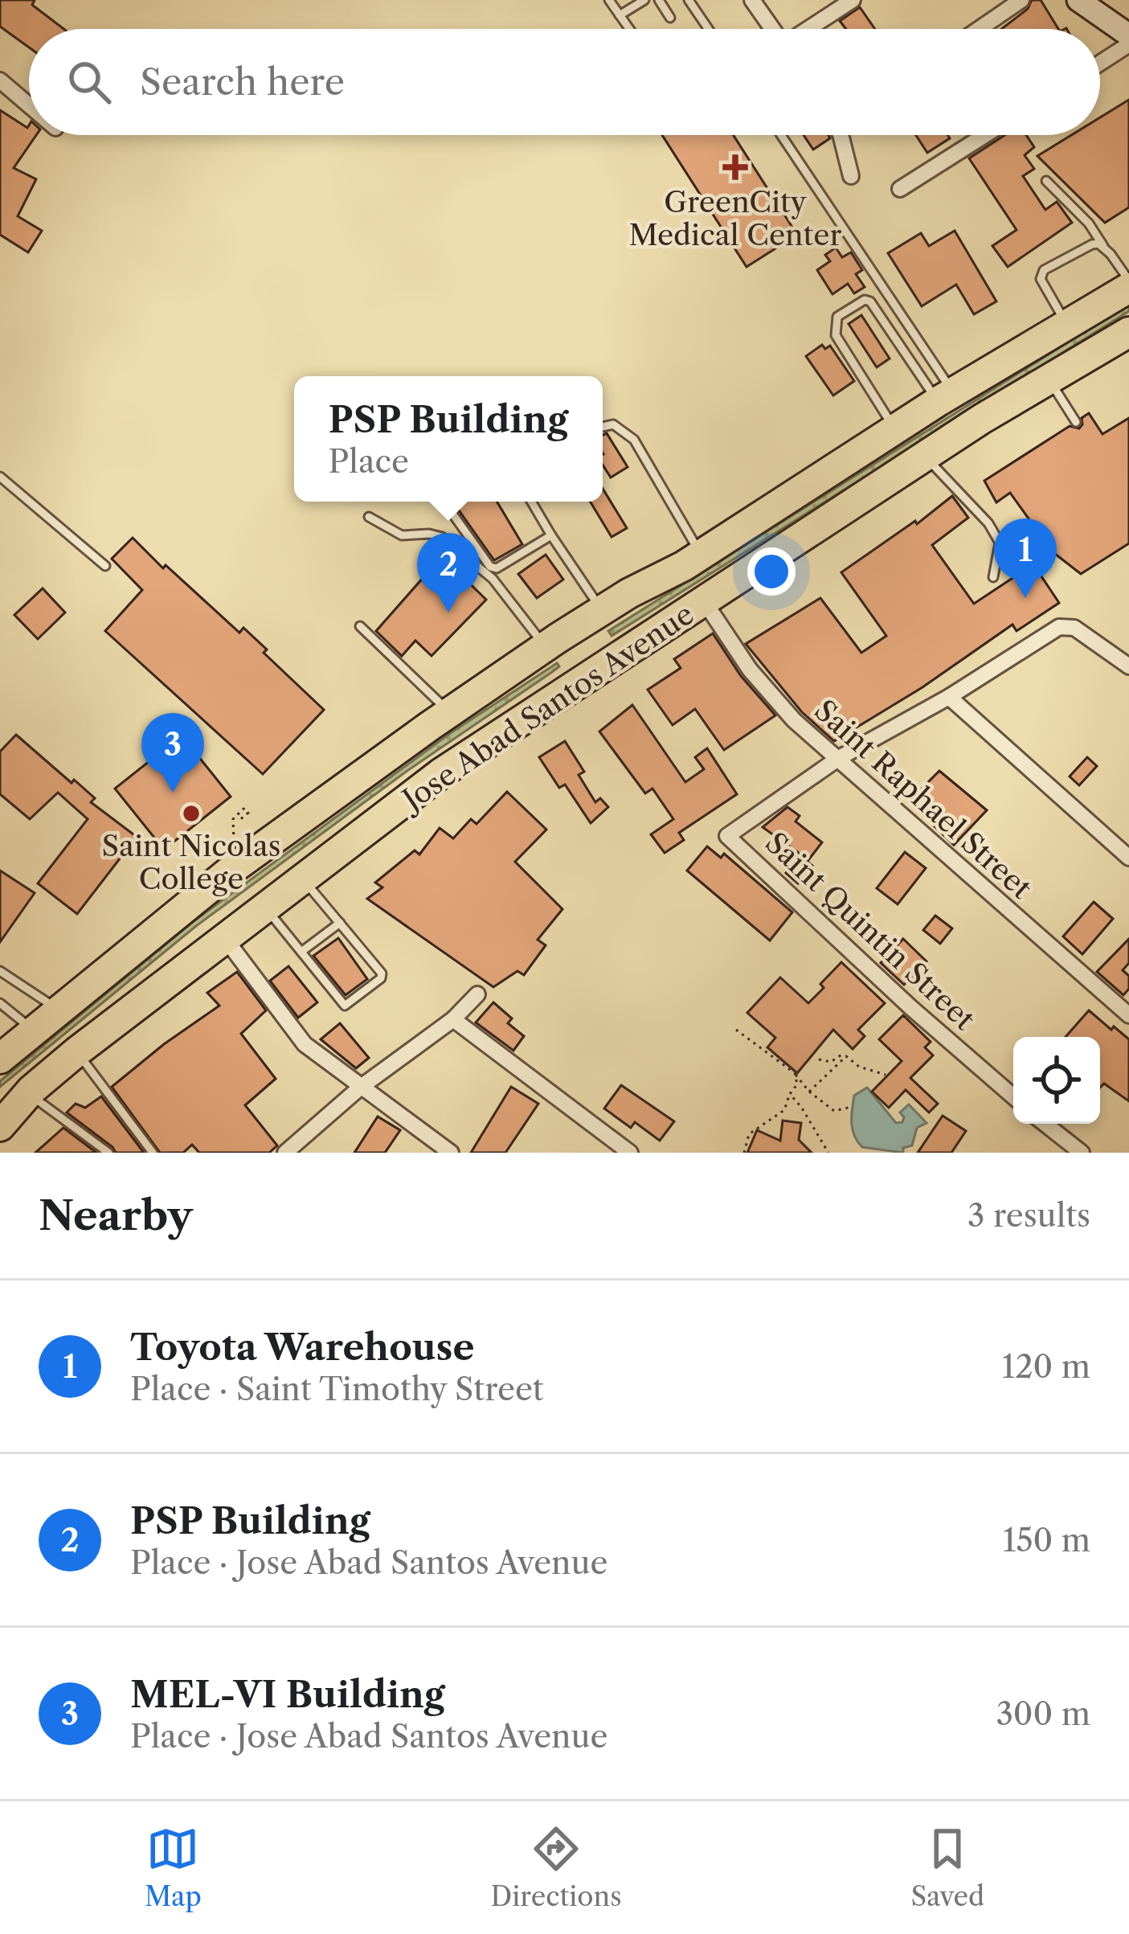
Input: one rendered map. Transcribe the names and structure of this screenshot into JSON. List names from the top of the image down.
{
  "streets": {
    "highway": ["Jose Abad Santos Avenue"],
    "street": ["Saint Raphael Street", "Saint Quintin Street"]
  },
  "crossings": [
    ["Jose Abad Santos Avenue", "Saint Raphael Street"],
    ["Saint Raphael Street", "Saint Quintin Street"]
  ],
  "places": {
    "health": ["GreenCity Medical Center"],
    "other": ["Saint Nicolas College"]
  },
  "page": {
    "search": "Search here",
    "popup": ["PSP Building", "Place"],
    "pins": ["1", "2", "3"],
    "heading": ["Nearby", "3 results"],
    "list": [
      {
        "mark": "1",
        "name": "Toyota Warehouse",
        "note": "Place · Saint Timothy Street",
        "value": "120 m"
      },
      {
        "mark": "2",
        "name": "PSP Building",
        "note": "Place · Jose Abad Santos Avenue",
        "value": "150 m"
      },
      {
        "mark": "3",
        "name": "MEL-VI Building",
        "note": "Place · Jose Abad Santos Avenue",
        "value": "300 m"
      }
    ],
    "nav": ["Map", "Directions", "Saved"]
  }
}
